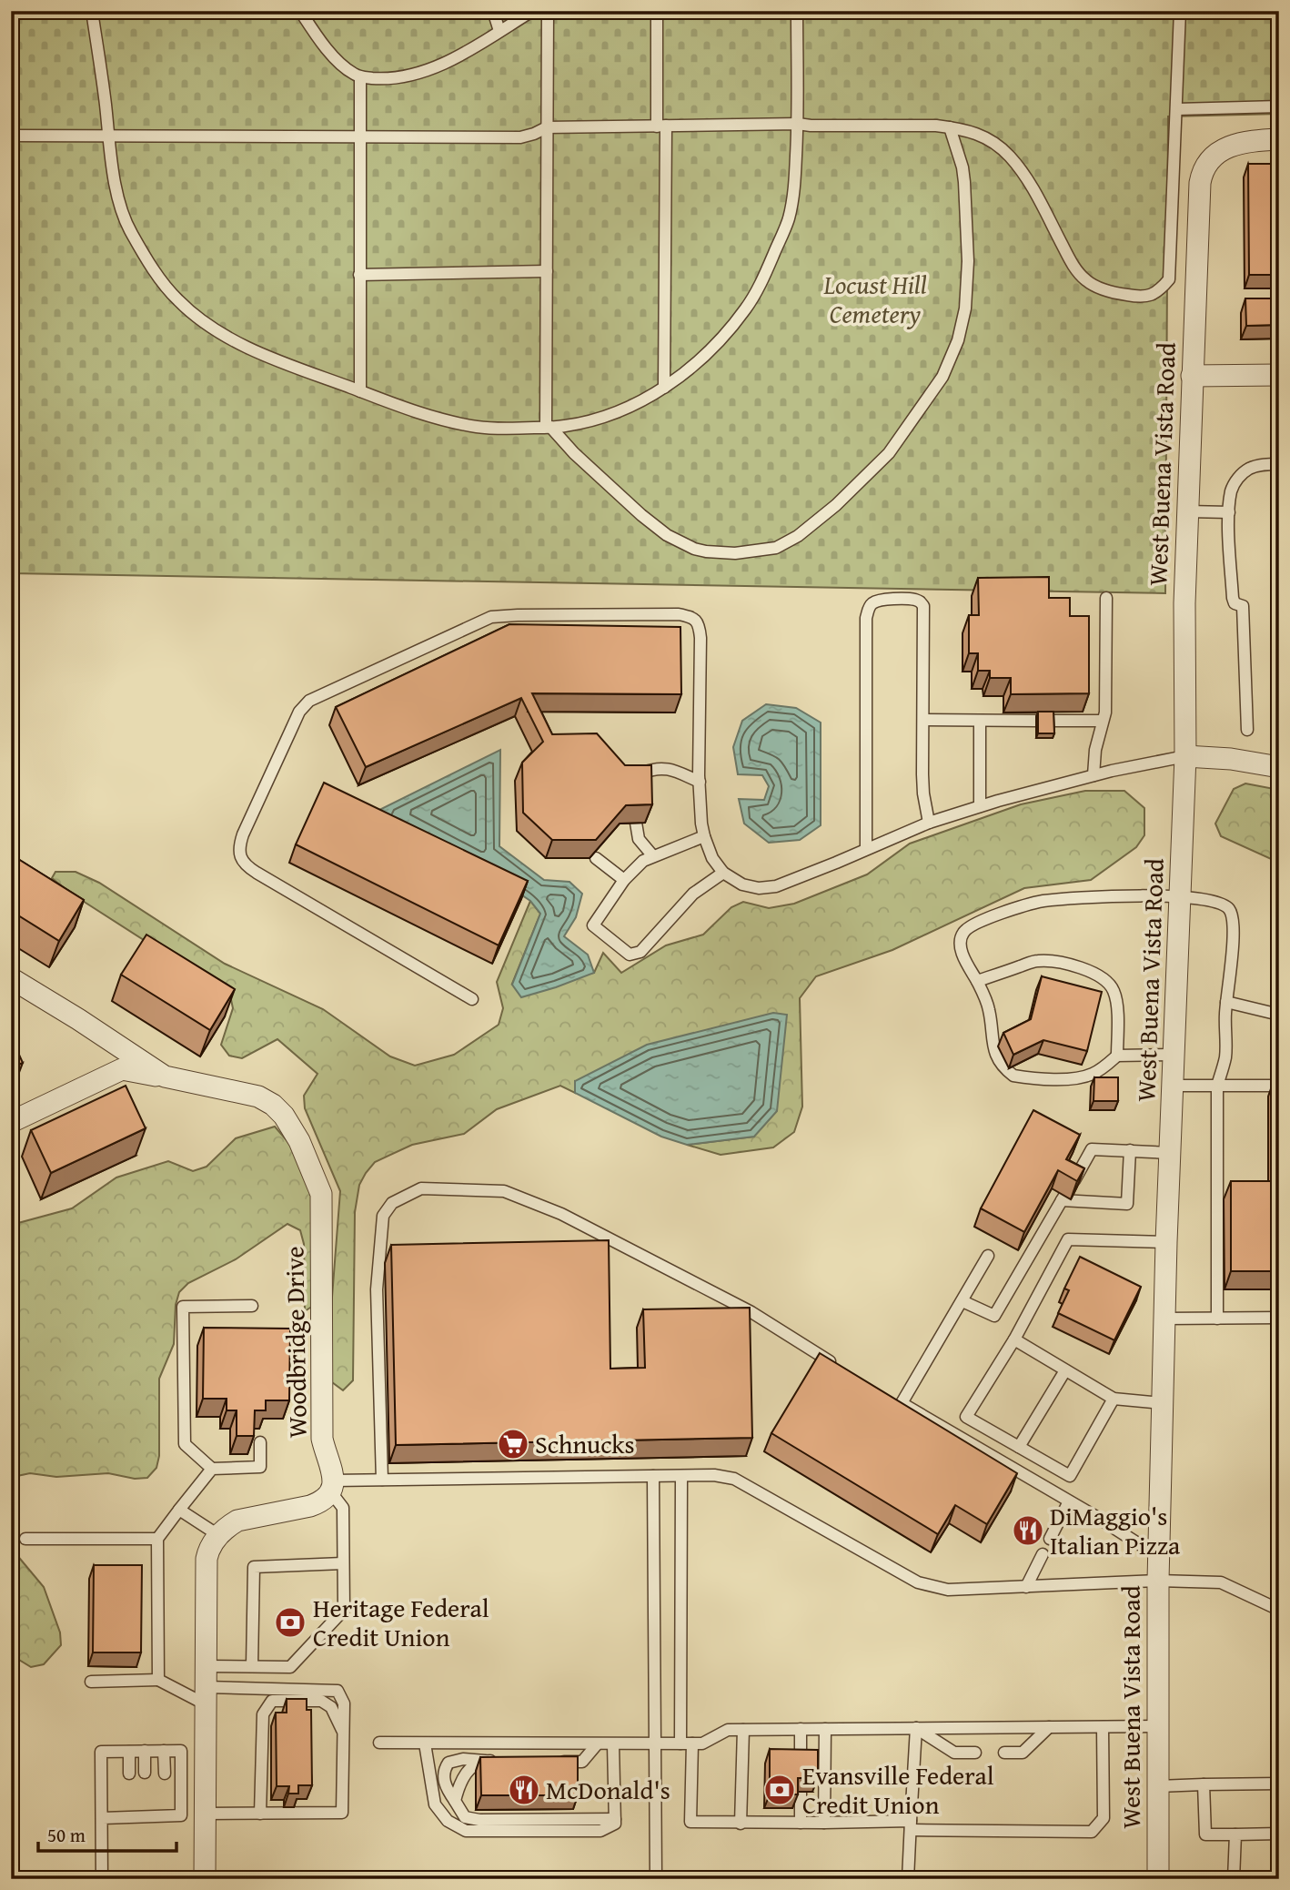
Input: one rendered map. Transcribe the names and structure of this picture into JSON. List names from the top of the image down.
{
  "streets": {
    "street": ["West Buena Vista Road", "Woodbridge Drive"]
  },
  "parks": ["Locust Hill Cemetery"],
  "places": {
    "supermarket": ["Schnucks"],
    "restaurant": ["DiMaggio's Italian Pizza", "McDonald's"],
    "bank": ["Heritage Federal Credit Union", "Evansville Federal Credit Union"]
  },
  "scale_bar": "50 m"
}
